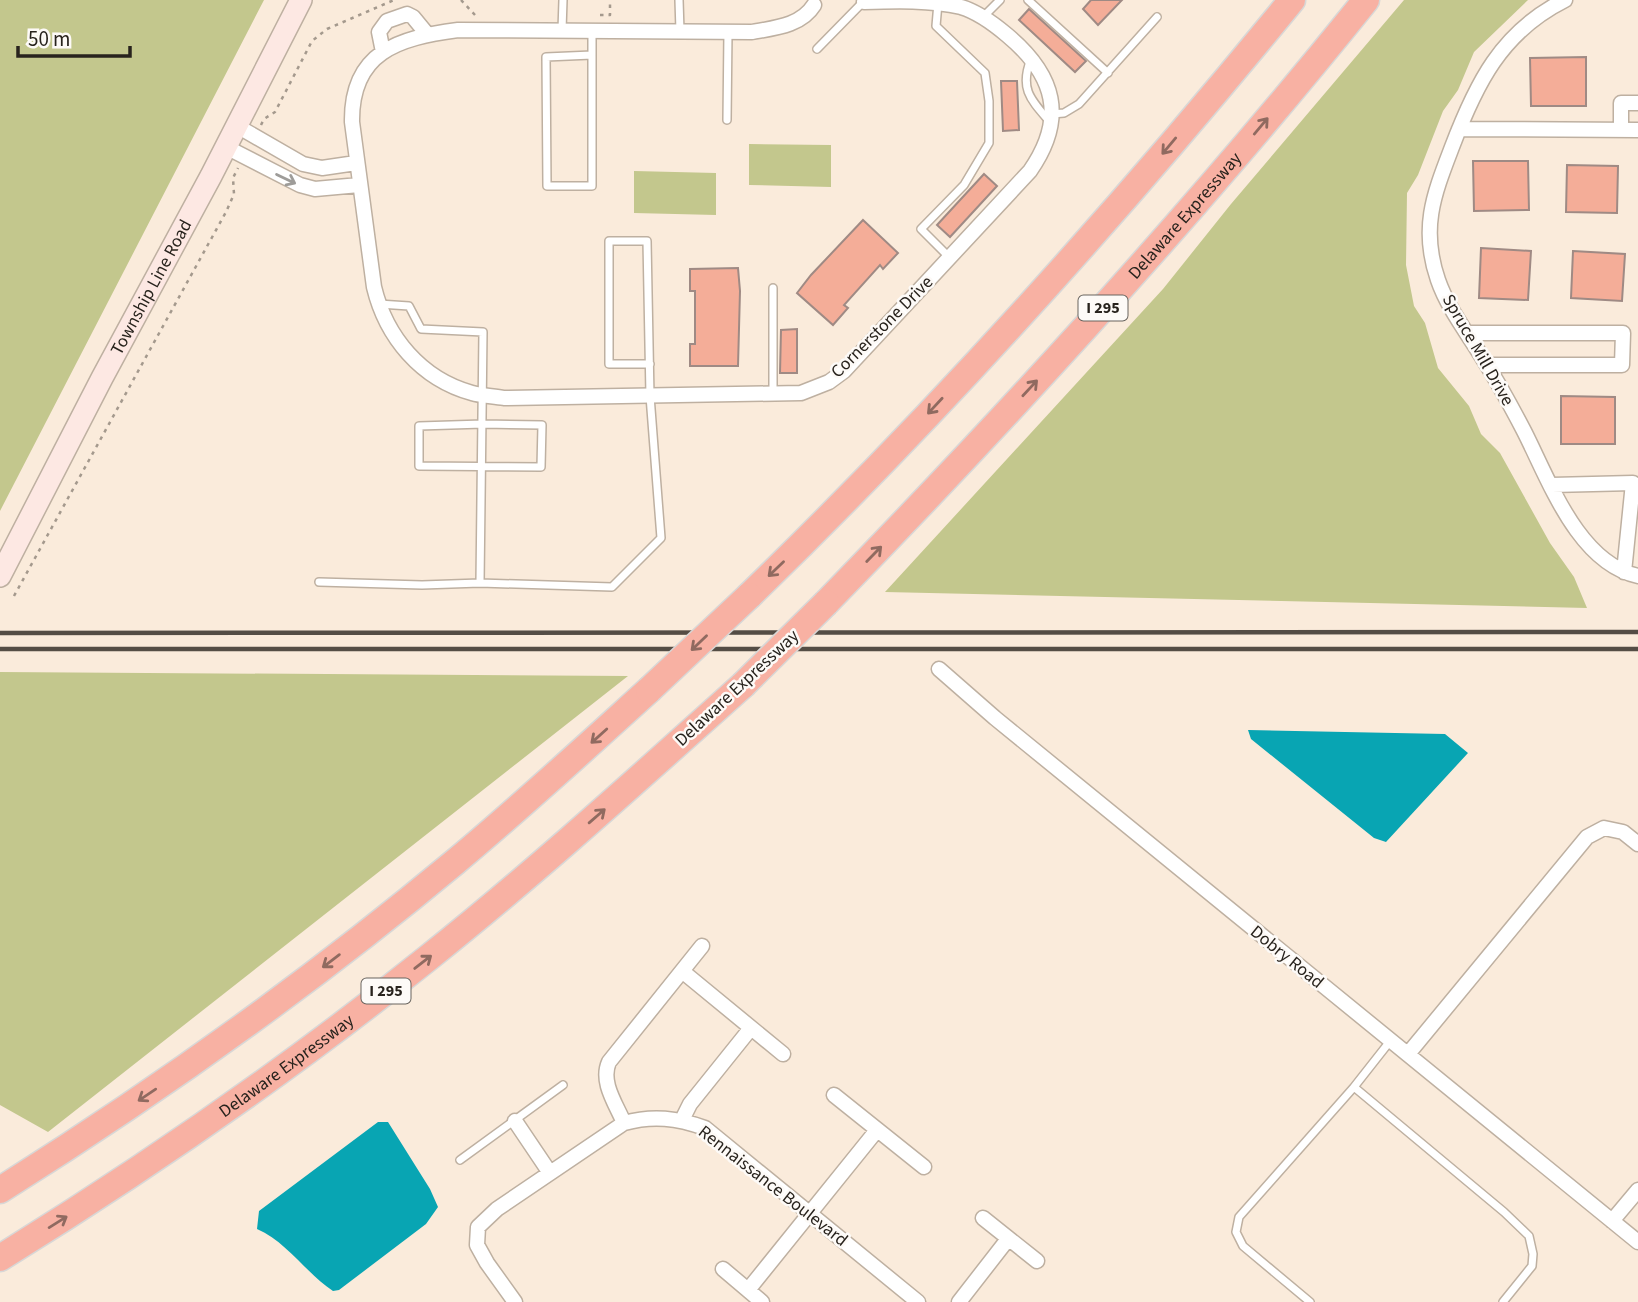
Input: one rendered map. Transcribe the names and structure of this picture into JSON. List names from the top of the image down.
{
  "streets": {
    "highway": ["Delaware Expressway", "I 295"],
    "street": [
      "Township Line Road",
      "Cornerstone Drive",
      "Spruce Mill Drive",
      "Dobry Road",
      "Rennaissance Boulevard"
    ]
  },
  "scale_bar": "50 m"
}
